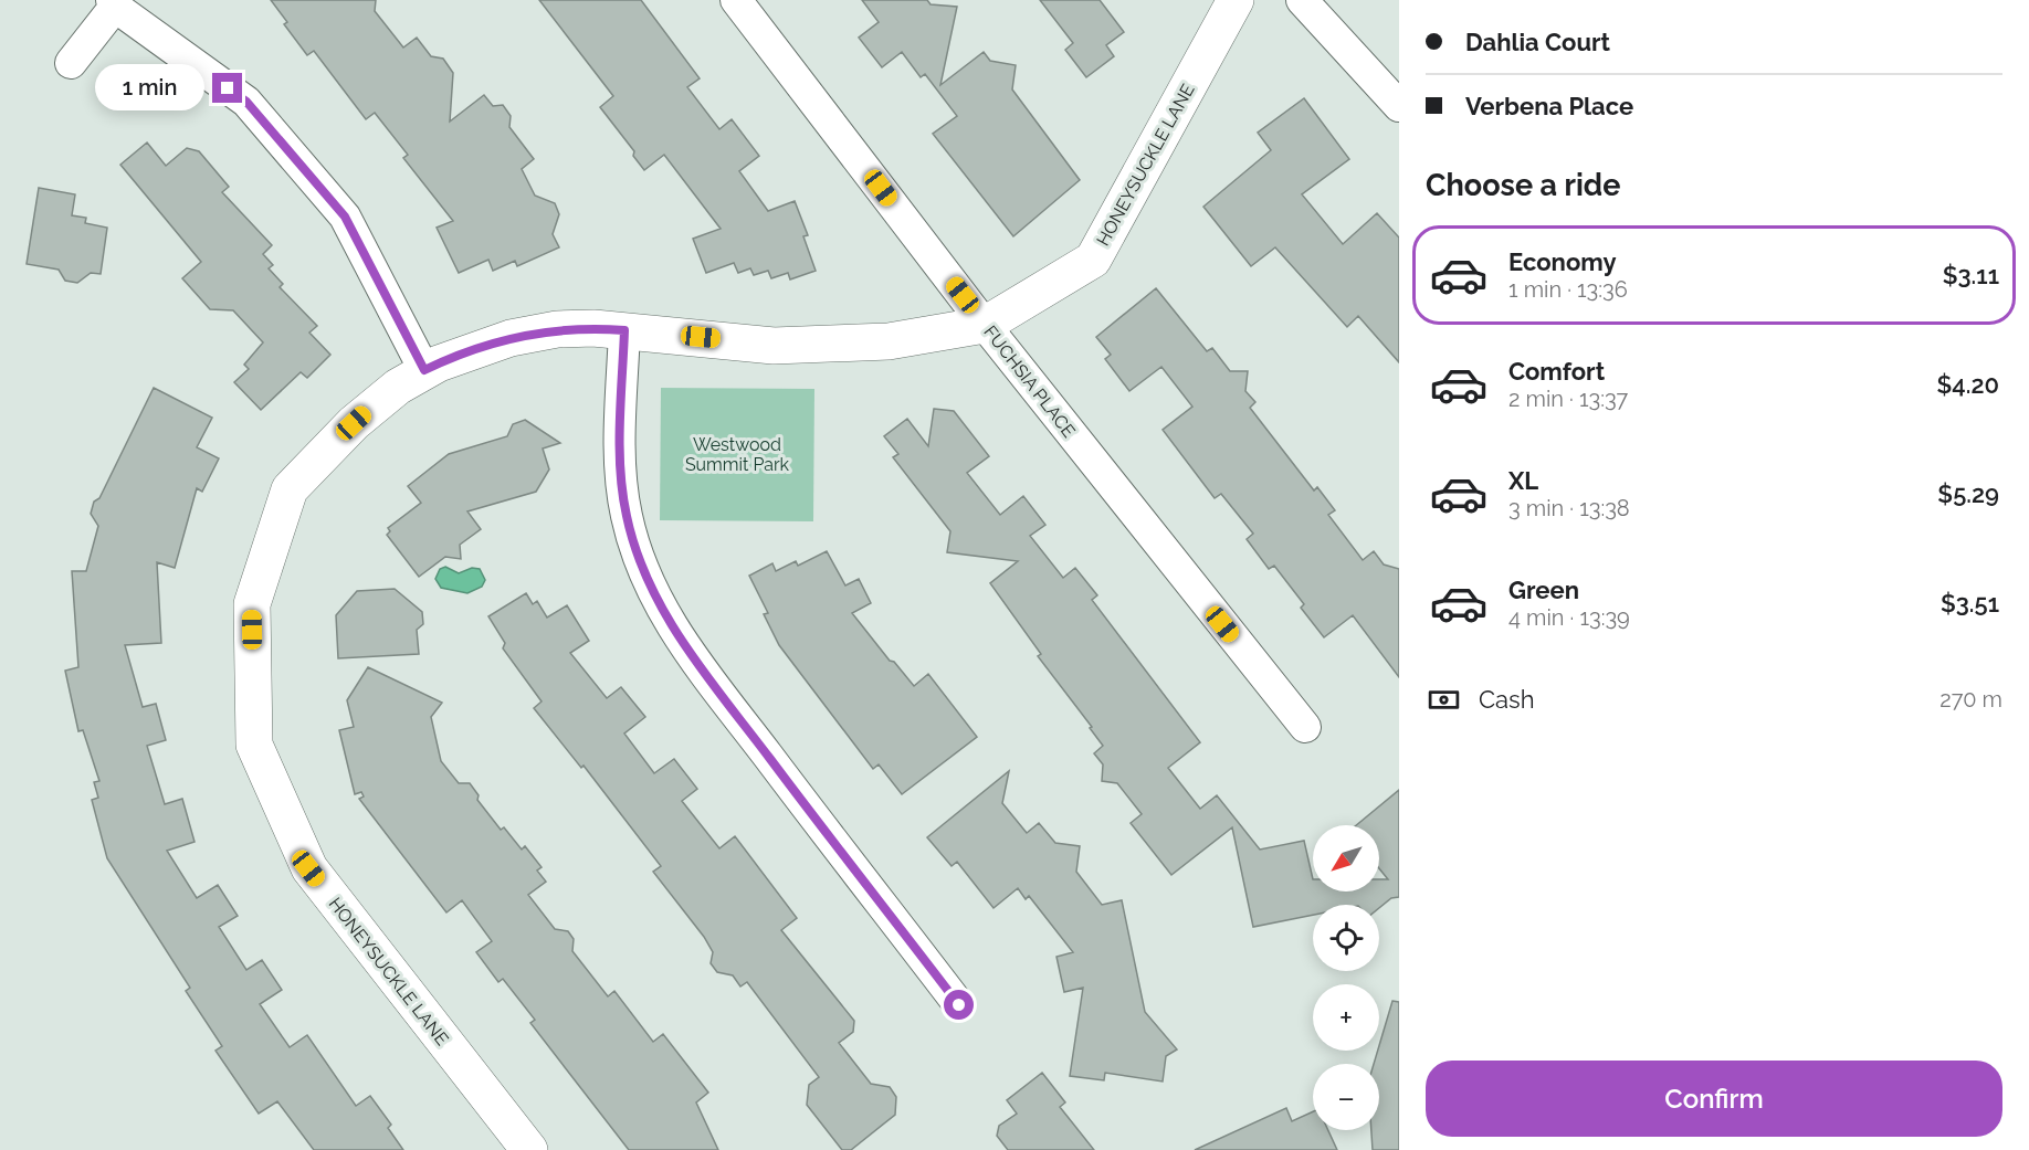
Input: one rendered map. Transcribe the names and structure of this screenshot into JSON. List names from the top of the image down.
{
  "streets": {
    "street": ["HONEYSUCKLE LANE", "FUCHSIA PLACE"]
  },
  "crossings": [
    ["HONEYSUCKLE LANE", "FUCHSIA PLACE"]
  ],
  "parks": ["Westwood Summit Park"],
  "north": "bottom left",
  "page": {
    "banner": ["Dahlia Court", "Verbena Place"],
    "bubble": "1 min",
    "heading": "Choose a ride",
    "list": [
      {
        "name": "Economy",
        "note": "1 min · 13:36",
        "value": "$3.11"
      },
      {
        "name": "Comfort",
        "note": "2 min · 13:37",
        "value": "$4.20"
      },
      {
        "name": "XL",
        "note": "3 min · 13:38",
        "value": "$5.29"
      },
      {
        "name": "Green",
        "note": "4 min · 13:39",
        "value": "$3.51"
      }
    ],
    "pay": ["Cash", "270 m"],
    "map_buttons": ["+", "−"],
    "buttons": "Confirm"
  }
}
